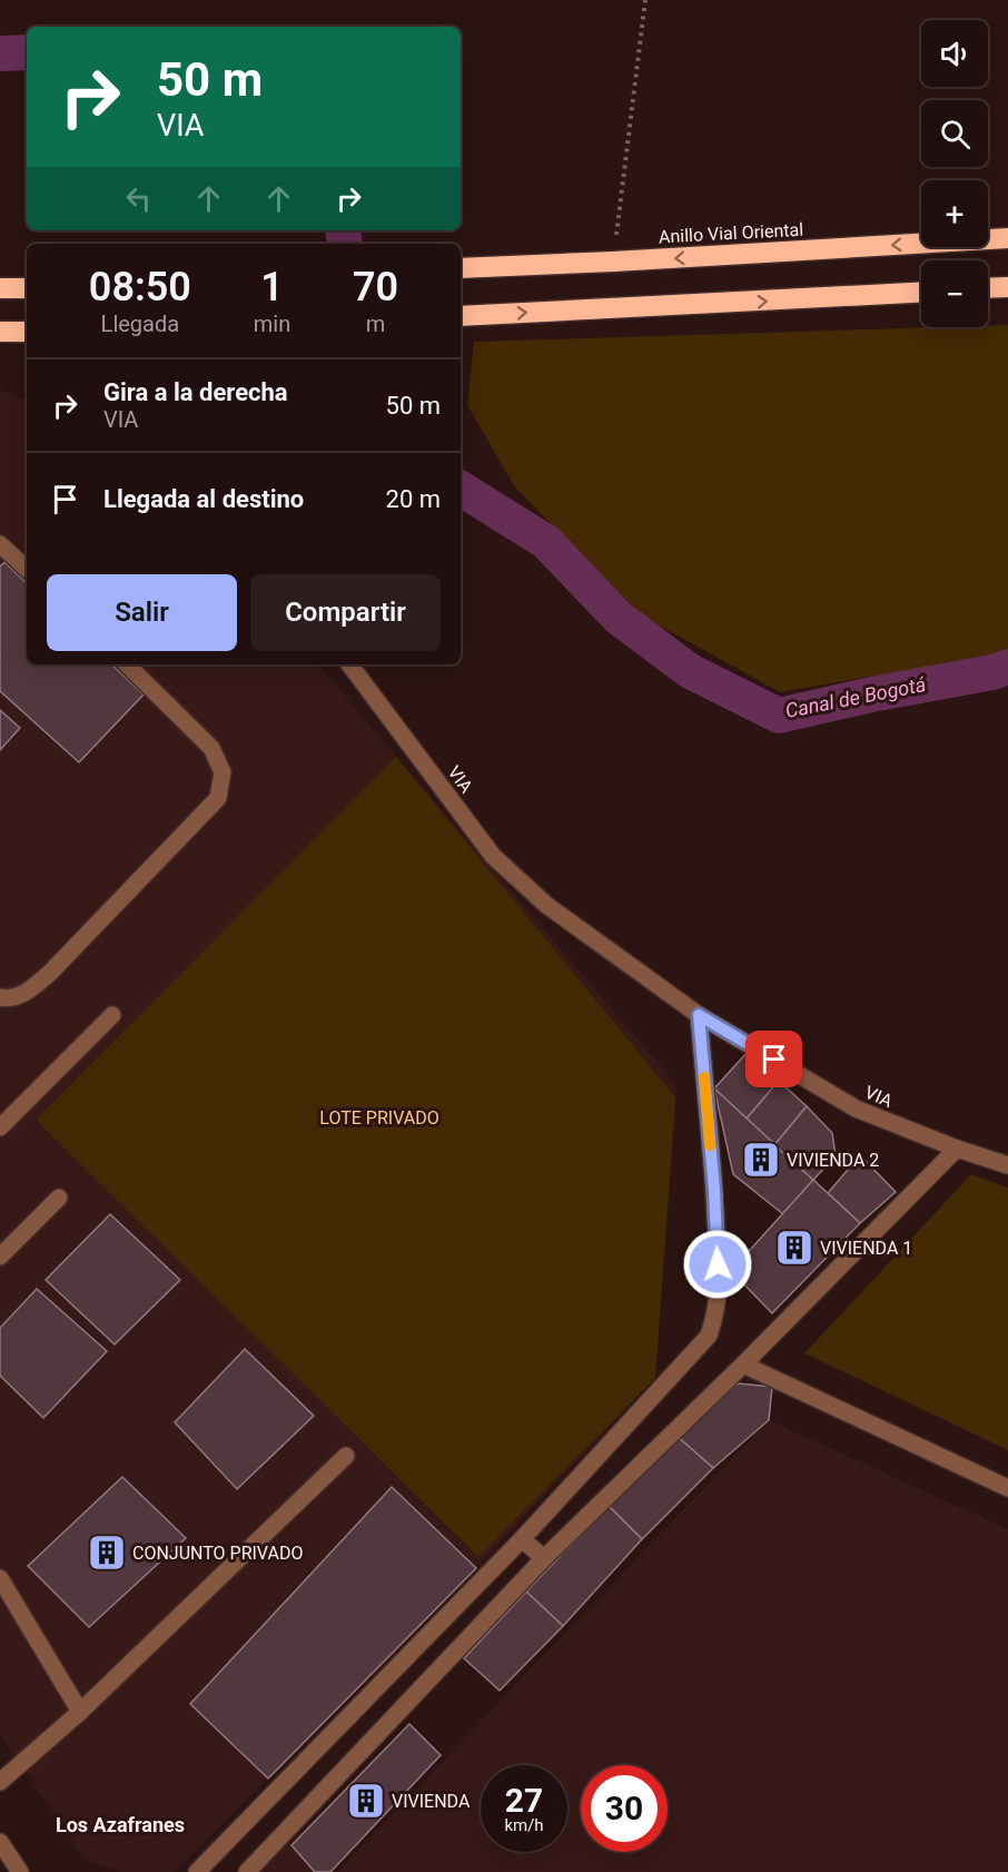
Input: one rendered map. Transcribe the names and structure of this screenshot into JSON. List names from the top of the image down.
{
  "streets": {
    "highway": ["Anillo Vial Oriental"],
    "street": ["VIA"]
  },
  "districts": ["Los Azafranes"],
  "water": ["Canal de Bogotá"],
  "parks": ["LOTE PRIVADO"],
  "places": {
    "building": [
      "VIVIENDA 2",
      "VIVIENDA 1",
      "CONJUNTO PRIVADO",
      "VIVIENDA"
    ]
  },
  "page": {
    "map_buttons": ["+", "−"],
    "turn": ["50 m", "VIA"],
    "eta": [
      "08:50",
      "Llegada",
      "1",
      "min",
      "70",
      "m"
    ],
    "list": [
      {
        "name": "Gira a la derecha",
        "note": "VIA",
        "value": "50 m"
      },
      {
        "name": "Llegada al destino",
        "value": "20 m"
      }
    ],
    "buttons": ["Salir", "Compartir"],
    "speed": "27 km/h",
    "limit": "30"
  }
}
